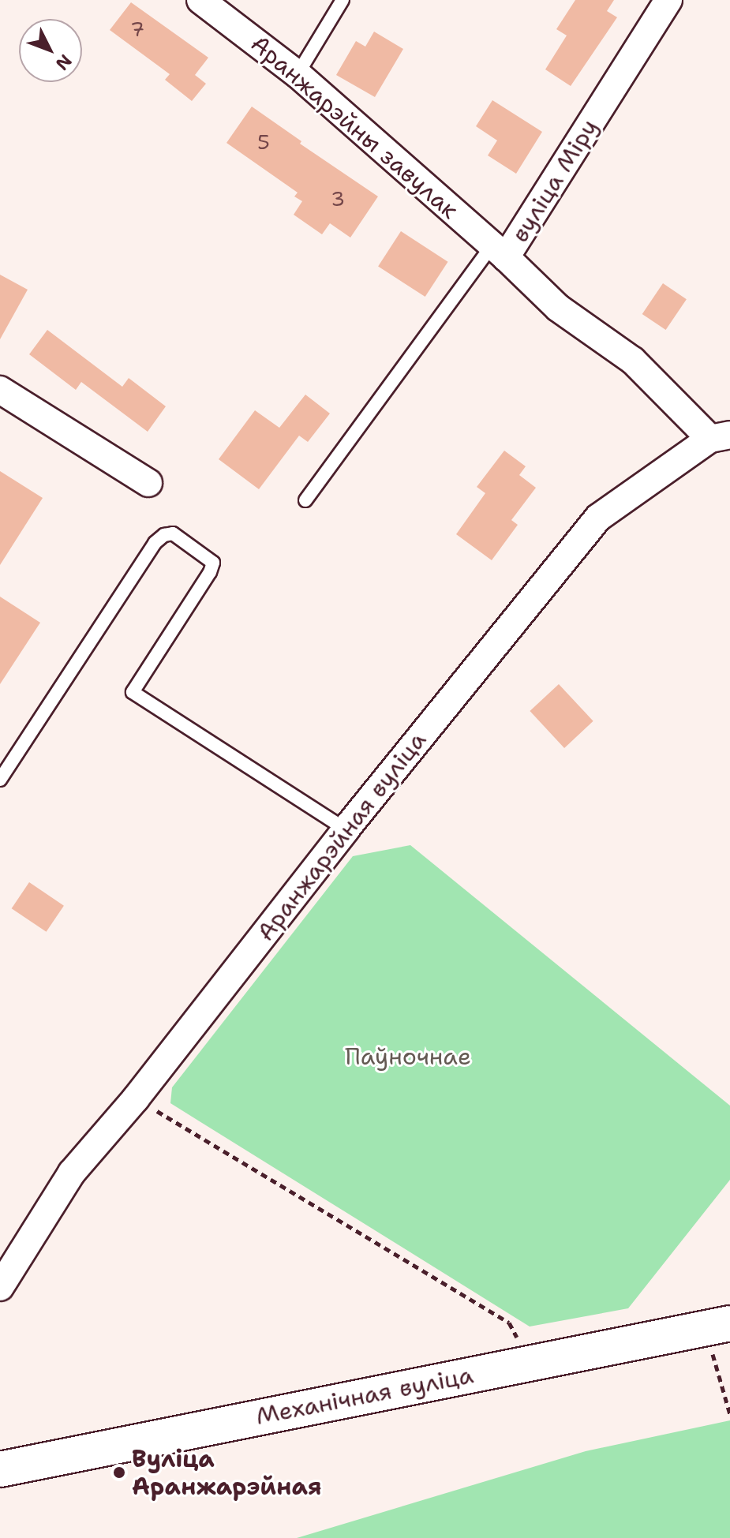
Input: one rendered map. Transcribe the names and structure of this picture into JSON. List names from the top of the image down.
{
  "streets": {
    "street": [
      "Аранжарэйны завулак",
      "вуліца Міру",
      "Аранжарэйная вуліца",
      "Механічная вуліца"
    ]
  },
  "crossings": [
    ["Аранжарэйны завулак", "вуліца Міру"],
    ["вуліца Міру", "Аранжарэйная вуліца"]
  ],
  "parks": ["Паўночнае"],
  "places": ["Вуліца Аранжарэйная"],
  "house_numbers": ["7", "5", "3"],
  "north": "bottom right"
}
